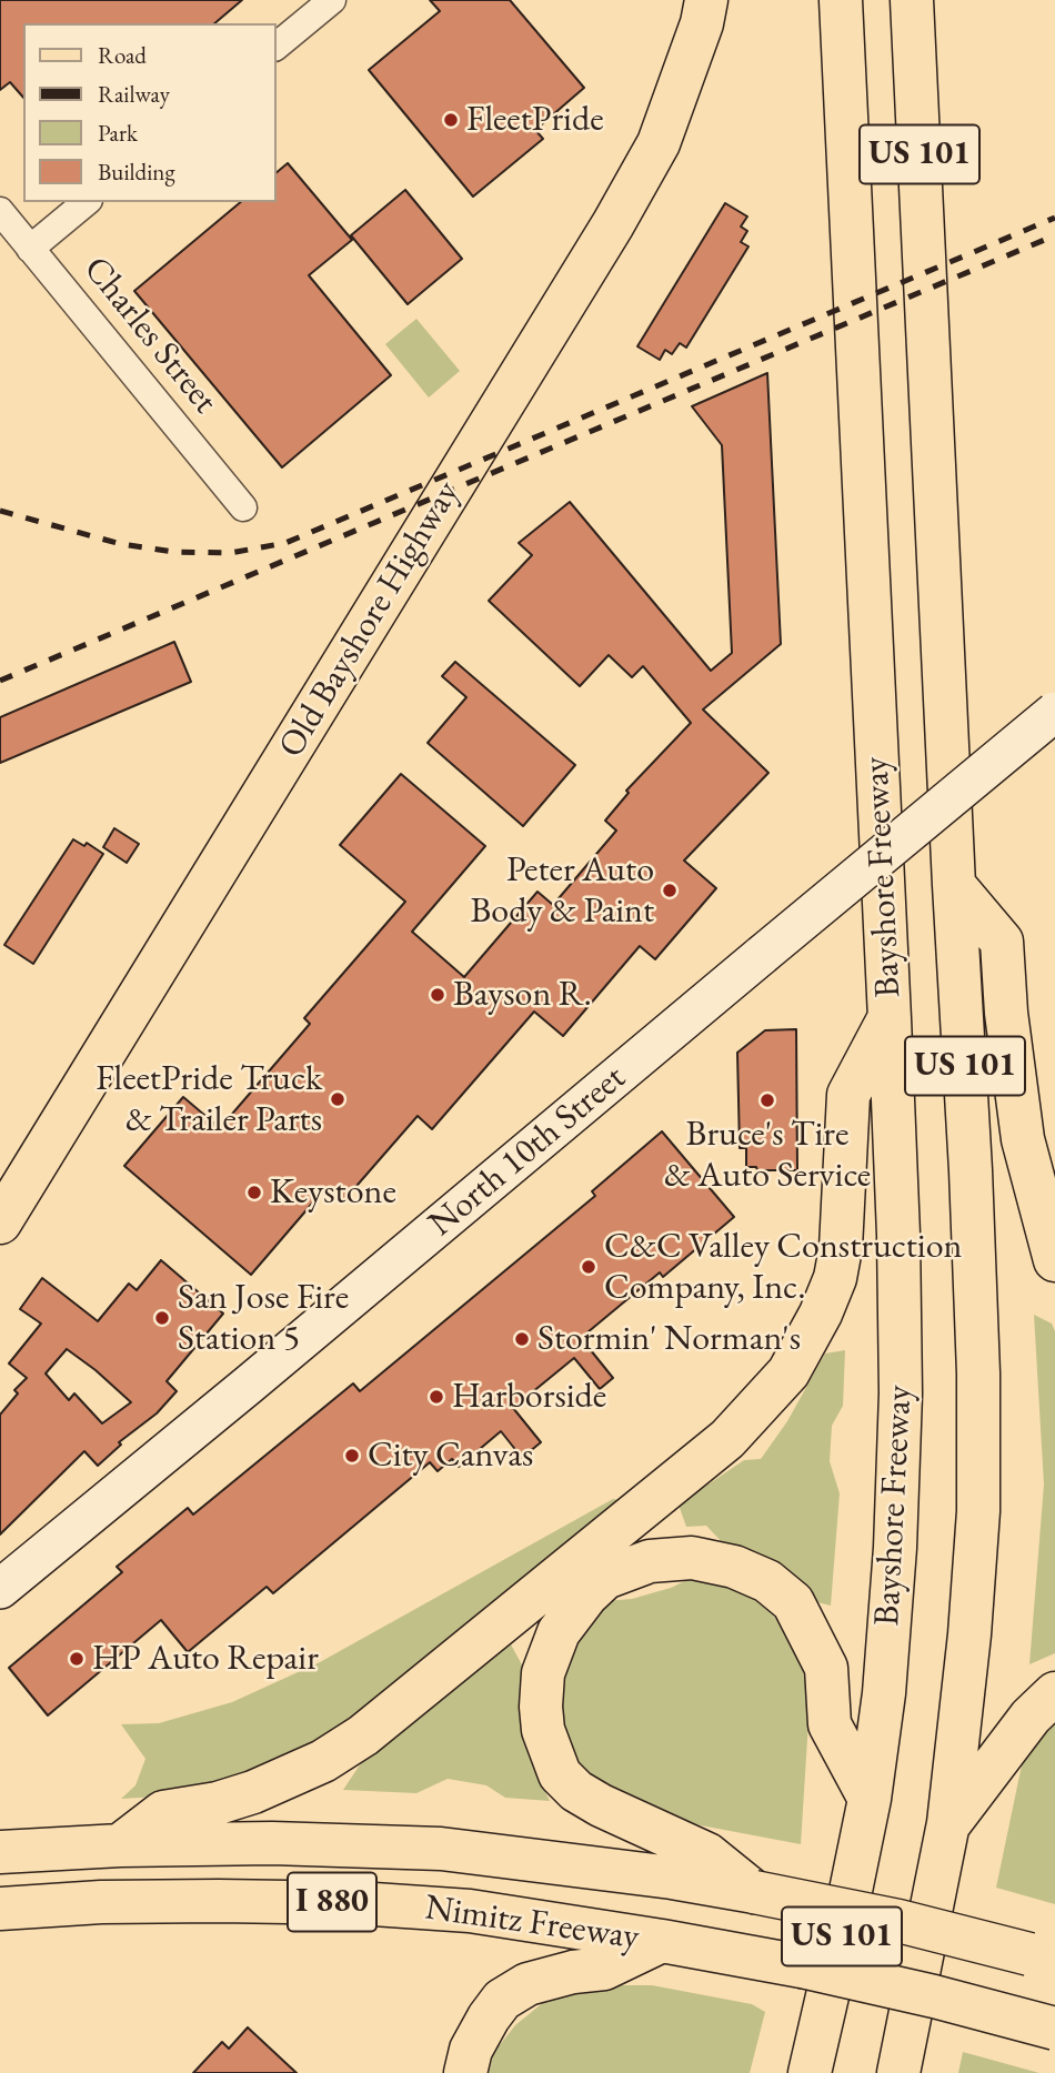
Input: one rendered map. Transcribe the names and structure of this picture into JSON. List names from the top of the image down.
{
  "streets": {
    "main road": [
      "US 101",
      "Old Bayshore Highway",
      "Bayshore Freeway",
      "North 10th Street",
      "I 880",
      "Nimitz Freeway"
    ],
    "street": ["Charles Street"]
  },
  "places": [
    "FleetPride",
    "Peter Auto Body & Paint",
    "Bayson R.",
    "FleetPride Truck & Trailer Parts",
    "Bruce's Tire & Auto Service",
    "Keystone",
    "C&C Valley Construction Company, Inc.",
    "San Jose Fire Station 5",
    "Stormin' Norman's",
    "Harborside",
    "City Canvas",
    "HP Auto Repair"
  ],
  "legend": [
    "Road",
    "Railway",
    "Park",
    "Building"
  ]
}
